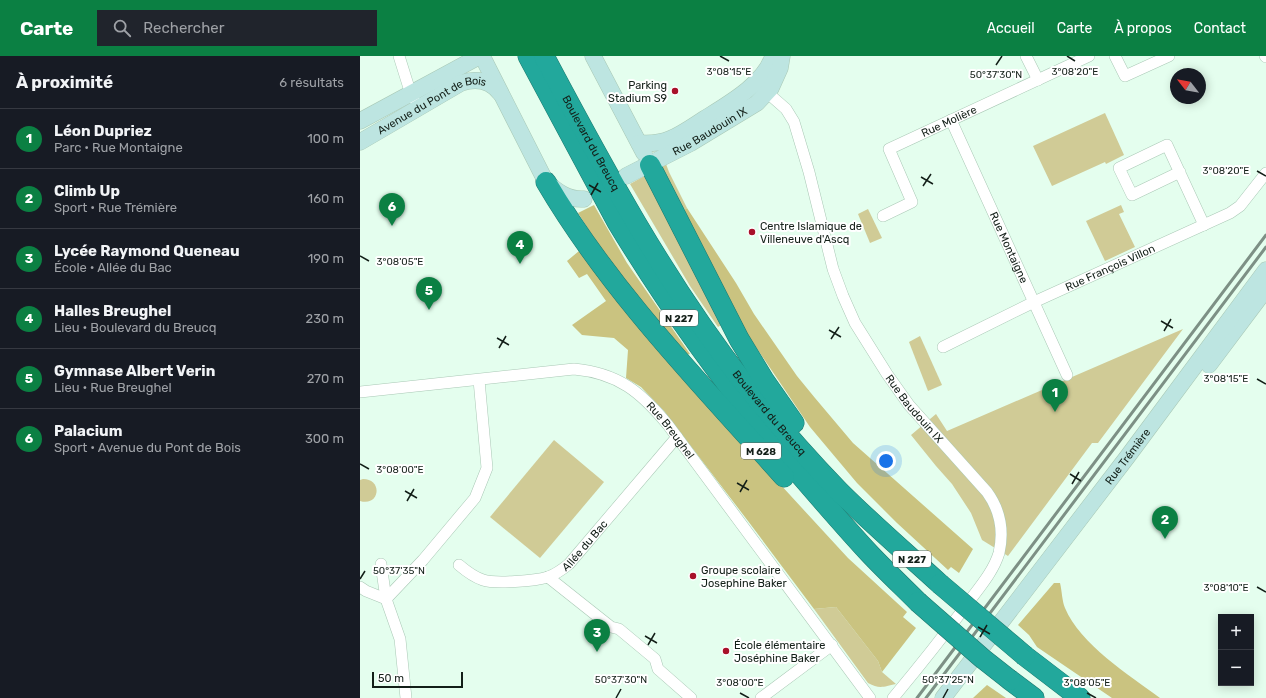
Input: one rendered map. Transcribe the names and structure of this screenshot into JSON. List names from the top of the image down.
{
  "streets": {
    "highway": ["Boulevard du Breucq", "N 227", "M 628"],
    "main road": ["Avenue du Pont de Bois", "Rue Baudouin IX", "Rue Trémière"],
    "street": [
      "Rue Molière",
      "Rue Montaigne",
      "Rue François Villon",
      "Rue Breughel",
      "Allée du Bac"
    ]
  },
  "crossings": [
    ["Avenue du Pont de Bois", "M 628"],
    ["Rue Molière", "Rue Montaigne"],
    ["Rue Baudouin IX", "Boulevard du Breucq"],
    ["Boulevard du Breucq", "M 628"],
    ["Rue Montaigne", "Rue François Villon"],
    ["Rue Breughel", "Allée du Bac"]
  ],
  "places": [
    "Parking Stadium S9",
    "Centre Islamique de Villeneuve d'Ascq",
    "Groupe scolaire Josephine Baker",
    "École élémentaire Joséphine Baker"
  ],
  "scale_bar": "50 m",
  "north": "top left",
  "page": {
    "header": "Carte",
    "search": "Rechercher",
    "nav": [
      "Accueil",
      "Carte",
      "À propos",
      "Contact"
    ],
    "heading": ["À proximité", "6 résultats"],
    "list": [
      {
        "mark": "1",
        "name": "Léon Dupriez",
        "note": "Parc · Rue Montaigne",
        "value": "100 m"
      },
      {
        "mark": "2",
        "name": "Climb Up",
        "note": "Sport · Rue Trémière",
        "value": "160 m"
      },
      {
        "mark": "3",
        "name": "Lycée Raymond Queneau",
        "note": "École · Allée du Bac",
        "value": "190 m"
      },
      {
        "mark": "4",
        "name": "Halles Breughel",
        "note": "Lieu · Boulevard du Breucq",
        "value": "230 m"
      },
      {
        "mark": "5",
        "name": "Gymnase Albert Verin",
        "note": "Lieu · Rue Breughel",
        "value": "270 m"
      },
      {
        "mark": "6",
        "name": "Palacium",
        "note": "Sport · Avenue du Pont de Bois",
        "value": "300 m"
      }
    ],
    "pins": [
      "6",
      "4",
      "5",
      "1",
      "2",
      "3"
    ],
    "map_buttons": ["+", "−"],
    "scale": "50 m"
  },
  "coordinates": [
    "3°08'15\"E",
    "3°08'20\"E",
    "50°37'30\"N",
    "3°08'05\"E",
    "3°08'00\"E",
    "50°37'35\"N",
    "3°08'10\"E",
    "50°37'25\"N"
  ]
}
